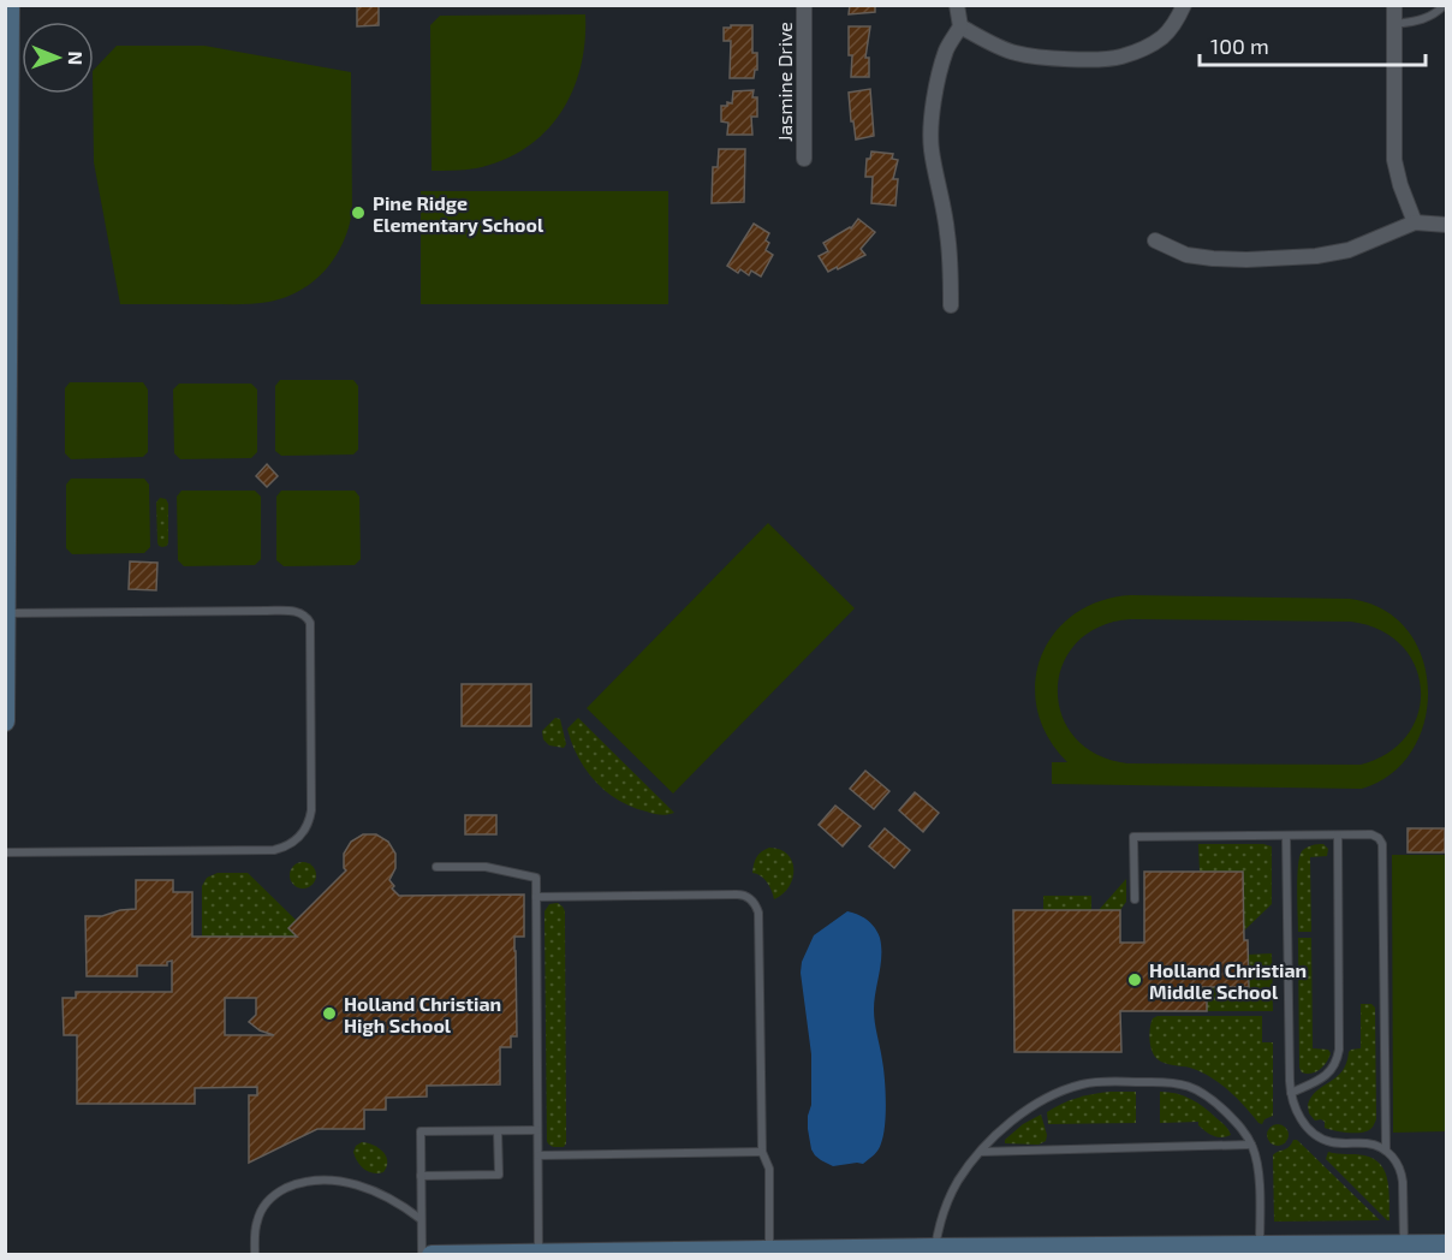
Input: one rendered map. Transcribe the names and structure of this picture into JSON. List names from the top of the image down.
{
  "streets": {
    "street": ["Jasmine Drive"]
  },
  "places": ["Pine Ridge Elementary School", "Holland Christian Middle School", "Holland Christian High School"],
  "scale_bar": "100 m",
  "north": "right"
}
